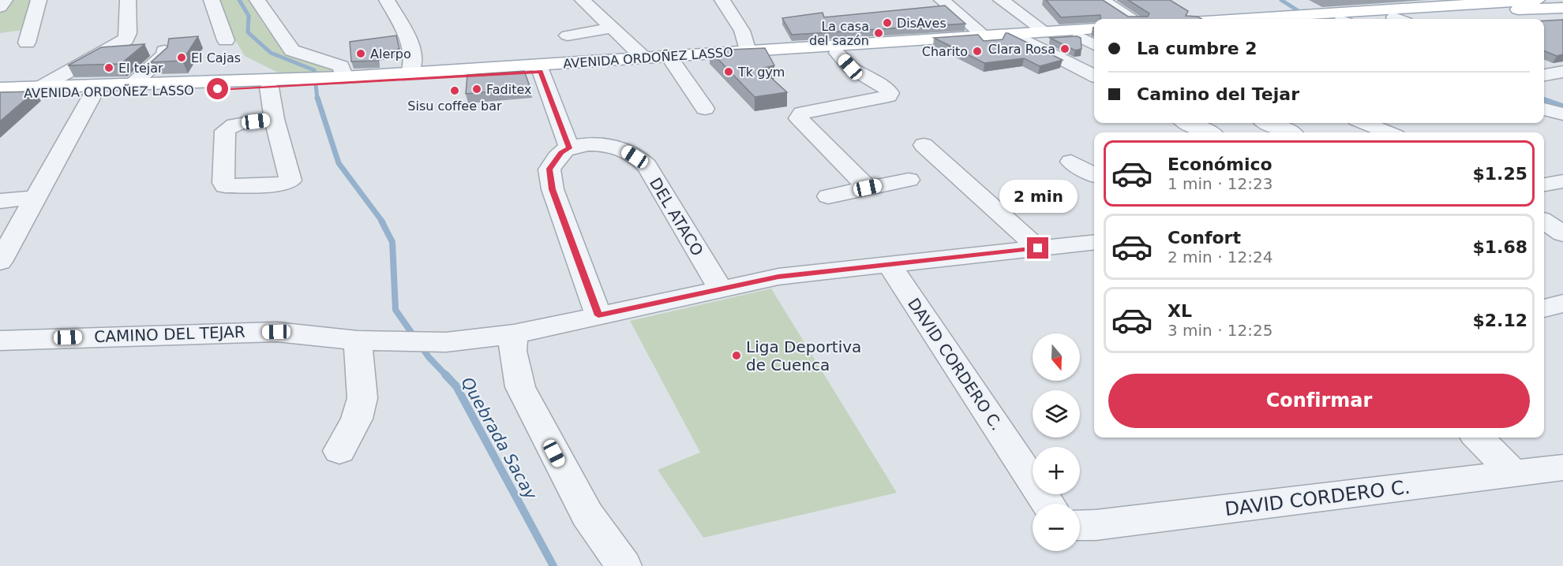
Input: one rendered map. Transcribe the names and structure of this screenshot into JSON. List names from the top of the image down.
{
  "streets": {
    "main road": ["AVENIDA ORDOÑEZ LASSO"],
    "street": ["DEL ATACO", "CAMINO DEL TEJAR", "DAVID CORDERO C."]
  },
  "crossings": [
    ["DEL ATACO", "CAMINO DEL TEJAR"],
    ["CAMINO DEL TEJAR", "DAVID CORDERO C."]
  ],
  "water": ["Quebrada Sacay"],
  "places": [
    "DisAves",
    "La casa del sazón",
    "Clara Rosa",
    "Charito",
    "Alerpo",
    "El Cajas",
    "El tejar",
    "Tk gym",
    "Faditex",
    "Sisu coffee bar",
    "Liga Deportiva de Cuenca"
  ],
  "north": "bottom",
  "page": {
    "banner": ["La cumbre 2", "Camino del Tejar"],
    "list": [
      {
        "name": "Económico",
        "note": "1 min · 12:23",
        "value": "$1.25"
      },
      {
        "name": "Confort",
        "note": "2 min · 12:24",
        "value": "$1.68"
      },
      {
        "name": "XL",
        "note": "3 min · 12:25",
        "value": "$2.12"
      }
    ],
    "bubble": "2 min",
    "map_buttons": ["+", "−"],
    "buttons": "Confirmar"
  }
}
